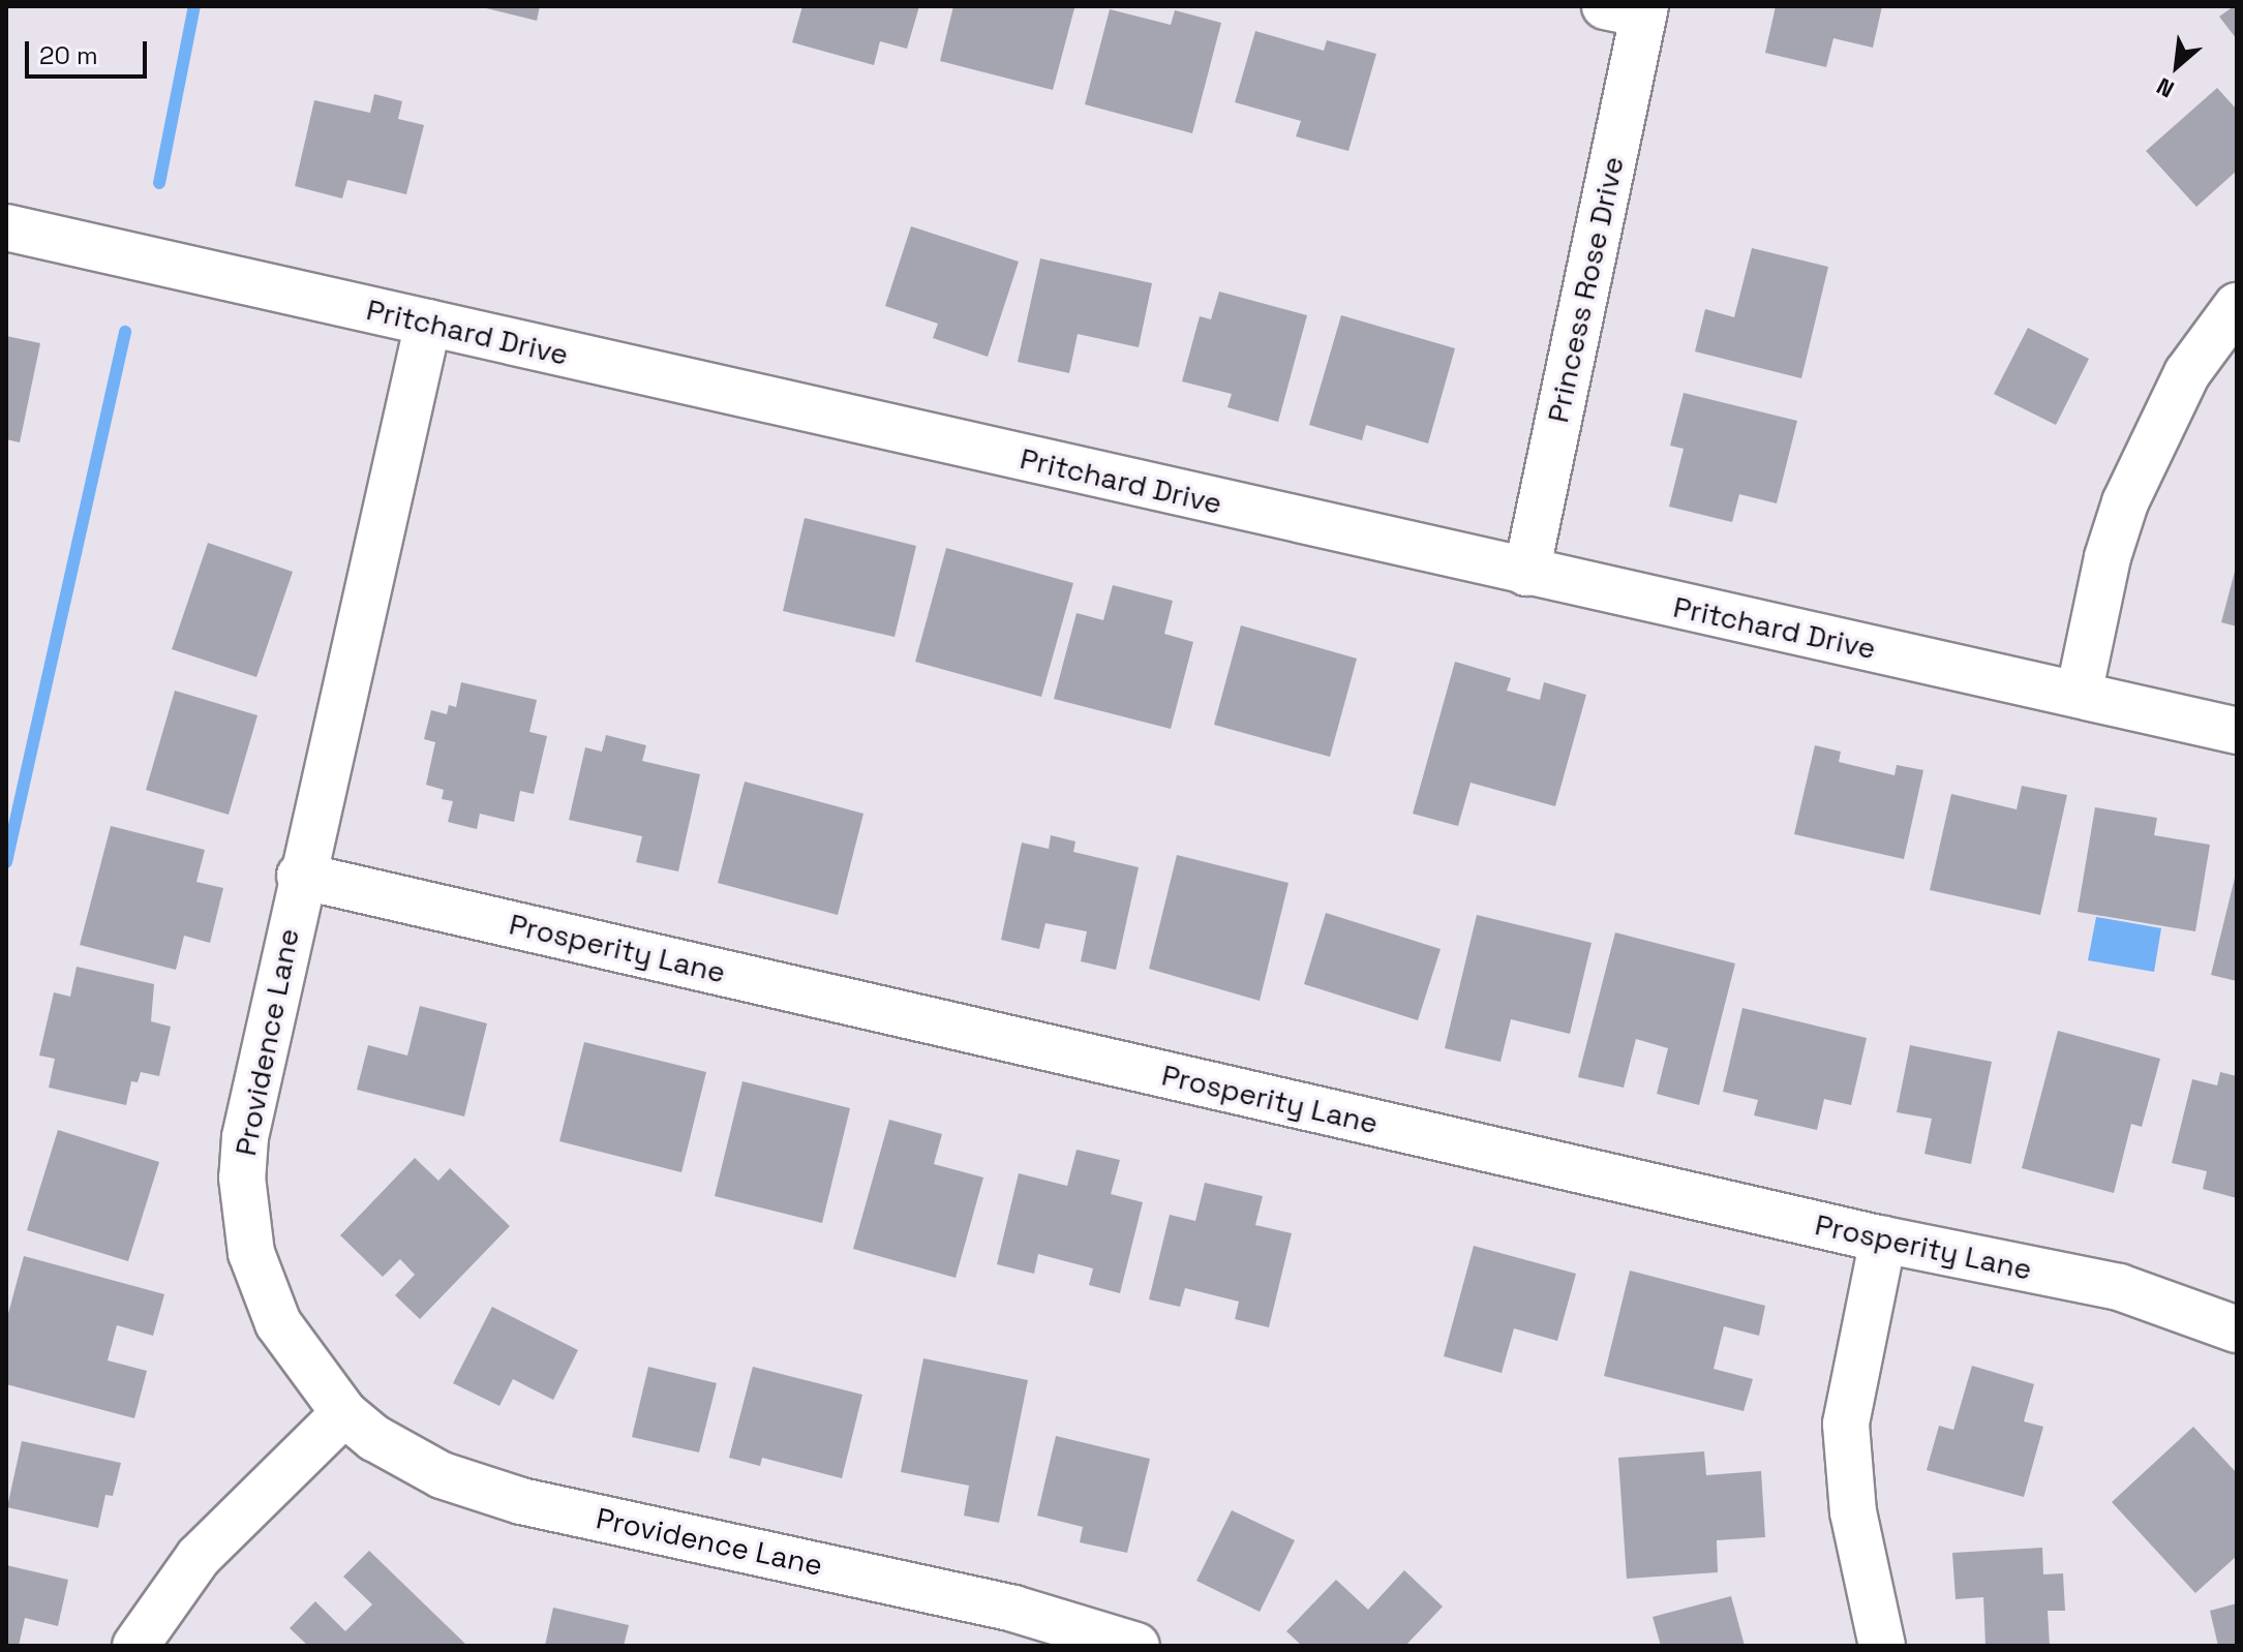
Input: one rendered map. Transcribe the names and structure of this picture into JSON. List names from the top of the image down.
{
  "streets": {
    "street": [
      "Princess Rose Drive",
      "Pritchard Drive",
      "Prosperity Lane",
      "Providence Lane"
    ]
  },
  "crossings": [
    ["Princess Rose Drive", "Pritchard Drive"],
    ["Pritchard Drive", "Providence Lane"],
    ["Prosperity Lane", "Providence Lane"]
  ],
  "scale_bar": "20 m",
  "north": "bottom left"
}
